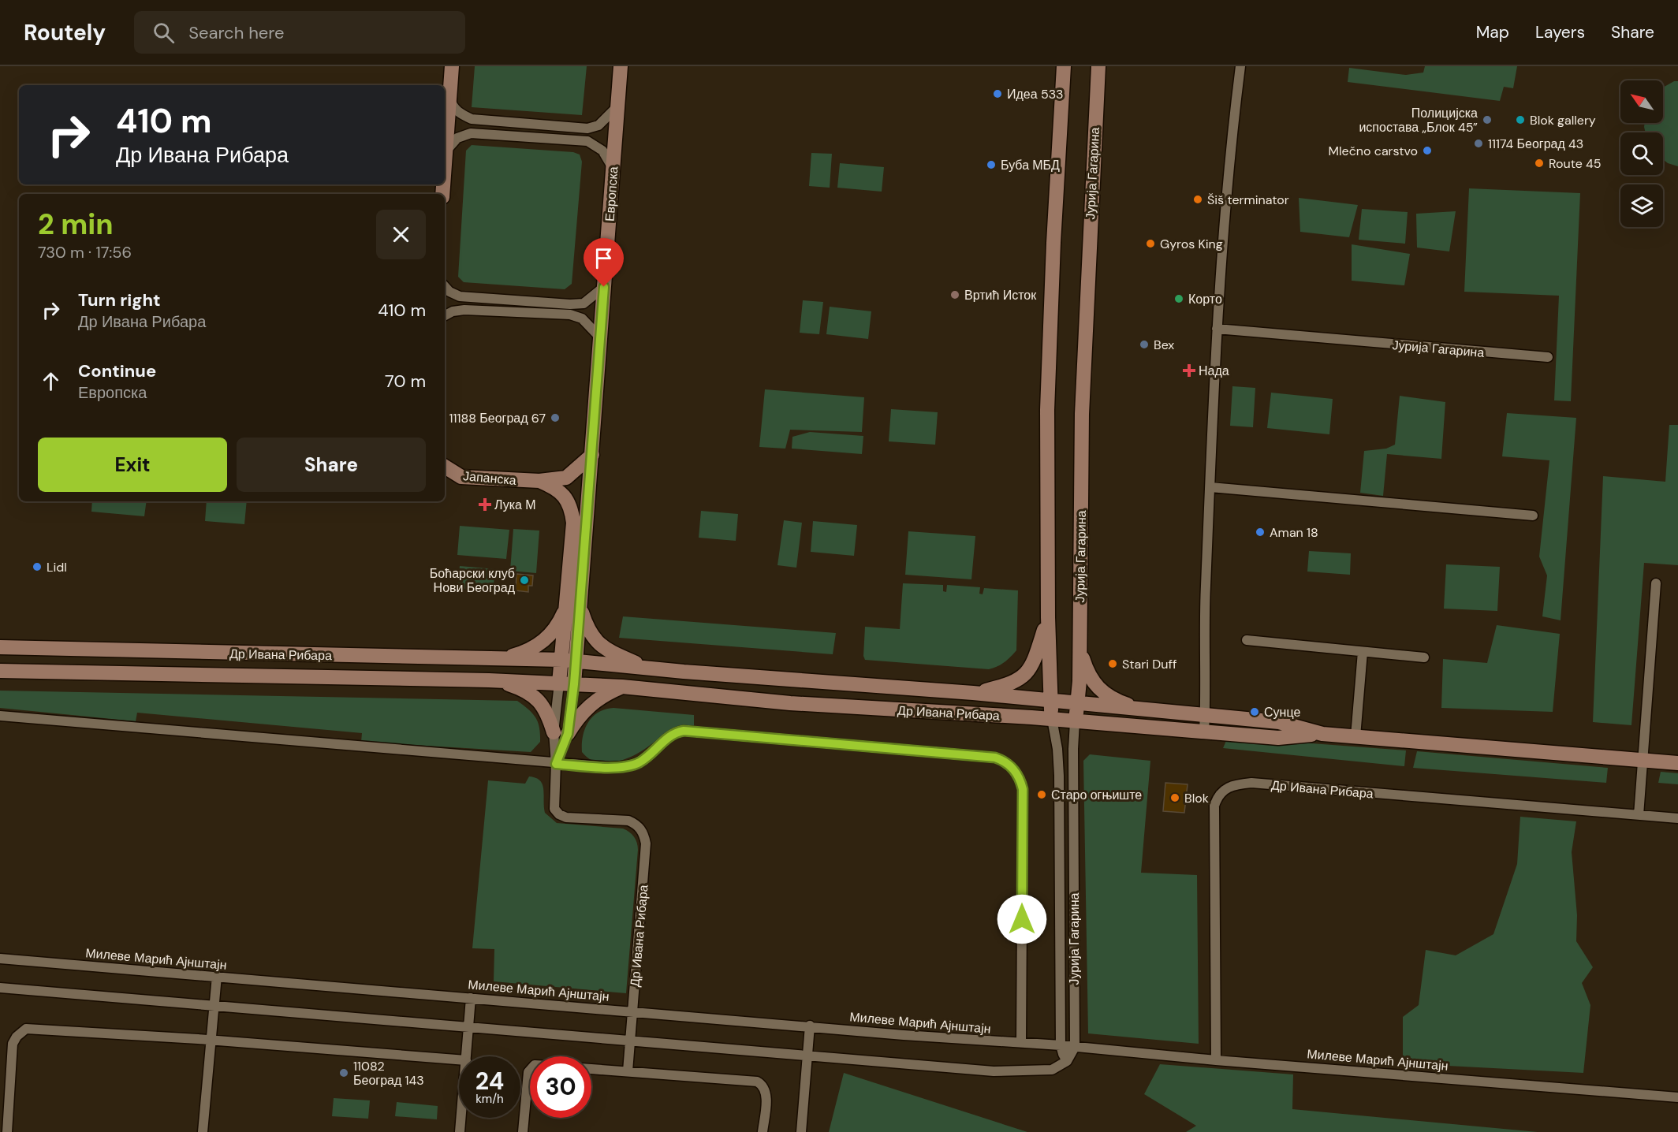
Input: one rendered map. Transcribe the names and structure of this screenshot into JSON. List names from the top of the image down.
{
  "streets": {
    "main road": [
      "Јурија Гагарина",
      "Европска",
      "Јапанска",
      "Др Ивана Рибара"
    ],
    "street": ["Милеве Марић Ајнштајн"]
  },
  "crossings": [
    ["Јурија Гагарина", "Др Ивана Рибара"],
    ["Јурија Гагарина", "Милеве Марић Ајнштајн"],
    ["Европска", "Јапанска"],
    ["Европска", "Др Ивана Рибара"],
    ["Др Ивана Рибара", "Милеве Марић Ајнштајн"]
  ],
  "places": {
    "other": [
      "Идеа 533",
      "Полицијска испостава „Блок 45”",
      "Blok gallery",
      "11174 Београд 43",
      "Mlečno carstvo",
      "Route 45",
      "Буба МБД",
      "Šiš terminator",
      "Gyros King",
      "Вртић Исток",
      "Корто",
      "Bex",
      "11188 Београд 67",
      "Aman 18",
      "Lidl",
      "Боћарски клуб Нови Београд",
      "Stari Duff",
      "Сунце",
      "Старо огњиште",
      "Blok",
      "11082 Београд 143"
    ],
    "health": ["Нада", "Лука М"]
  },
  "north": "top left",
  "page": {
    "header": "Routely",
    "search": "Search here",
    "nav": ["Map", "Layers", "Share"],
    "turn": ["410 m", "Др Ивана Рибара"],
    "heading": ["2 min", "730 m · 17:56"],
    "list": [
      {
        "name": "Turn right",
        "note": "Др Ивана Рибара",
        "value": "410 m"
      },
      {
        "name": "Continue",
        "note": "Европска",
        "value": "70 m"
      }
    ],
    "buttons": ["Exit", "Share"],
    "speed": "24 km/h",
    "limit": "30"
  }
}
